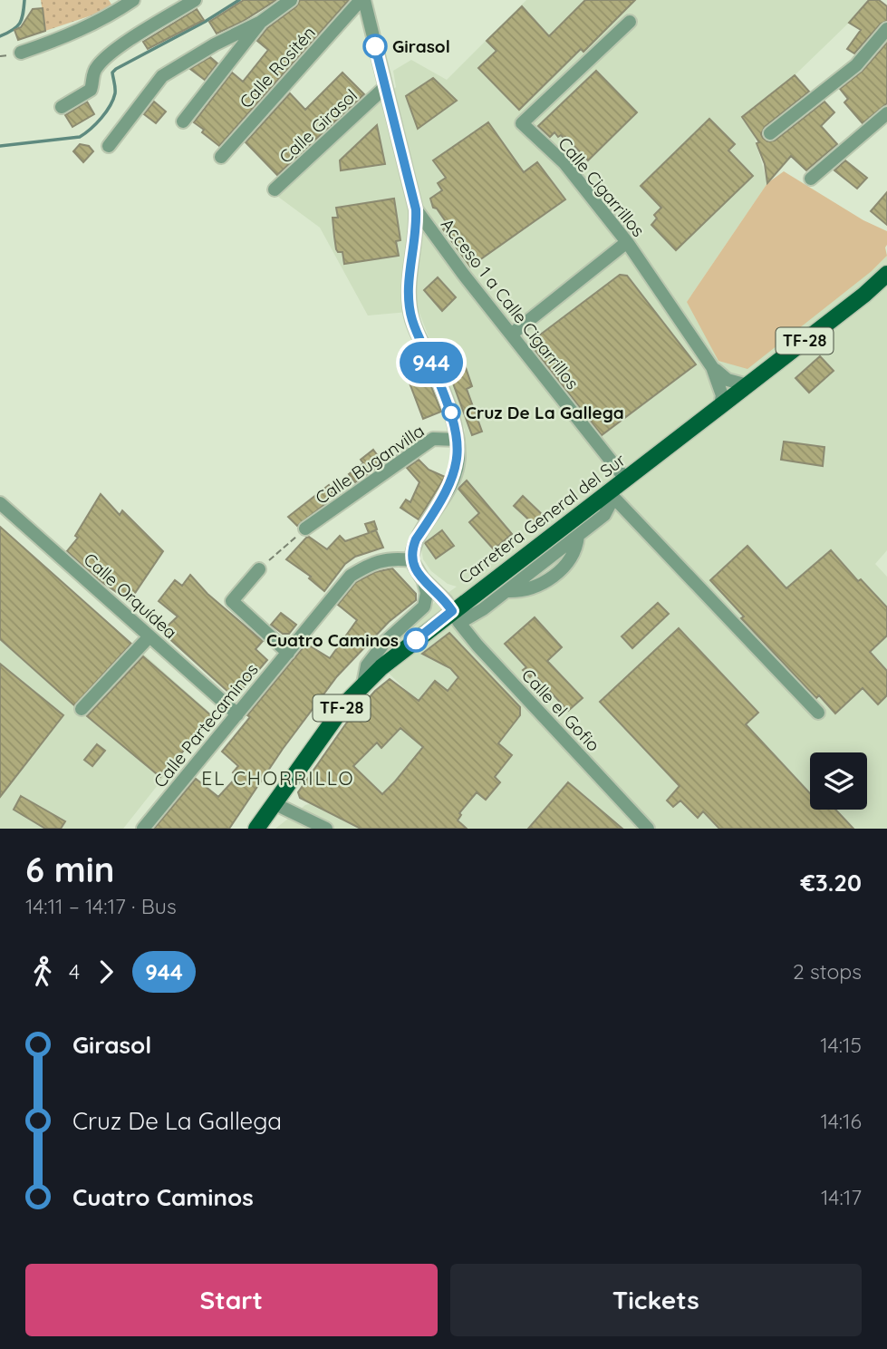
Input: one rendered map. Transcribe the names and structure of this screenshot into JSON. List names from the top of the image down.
{
  "streets": {
    "main road": ["TF-28", "Carretera General del Sur"],
    "street": [
      "Calle Rositén",
      "Calle Girasol",
      "Calle Cigarrillos",
      "Acceso 1 a Calle Cigarrillos",
      "Calle Buganvilla",
      "Calle Orquídea",
      "Calle el Gofio",
      "Calle Partecaminos"
    ]
  },
  "crossings": [
    ["Acceso 1 a Calle Cigarrillos", "Carretera General del Sur"],
    ["Carretera General del Sur", "Calle el Gofio"],
    ["Calle Orquídea", "Calle Partecaminos"],
    ["Calle el Gofio", "Calle Partecaminos"]
  ],
  "districts": ["EL CHORRILLO"],
  "places": ["Girasol", "Cruz De La Gallega", "Cuatro Caminos"],
  "lines": ["bus line 944"],
  "page": {
    "on_map": "944",
    "heading": ["6 min", "14:11 – 14:17 · Bus", "€3.20"],
    "legs": ["4", "944", "2 stops"],
    "list": [
      {
        "name": "Girasol",
        "value": "14:15"
      },
      {
        "name": "Cruz De La Gallega",
        "value": "14:16"
      },
      {
        "name": "Cuatro Caminos",
        "value": "14:17"
      }
    ],
    "buttons": ["Start", "Tickets"]
  }
}
